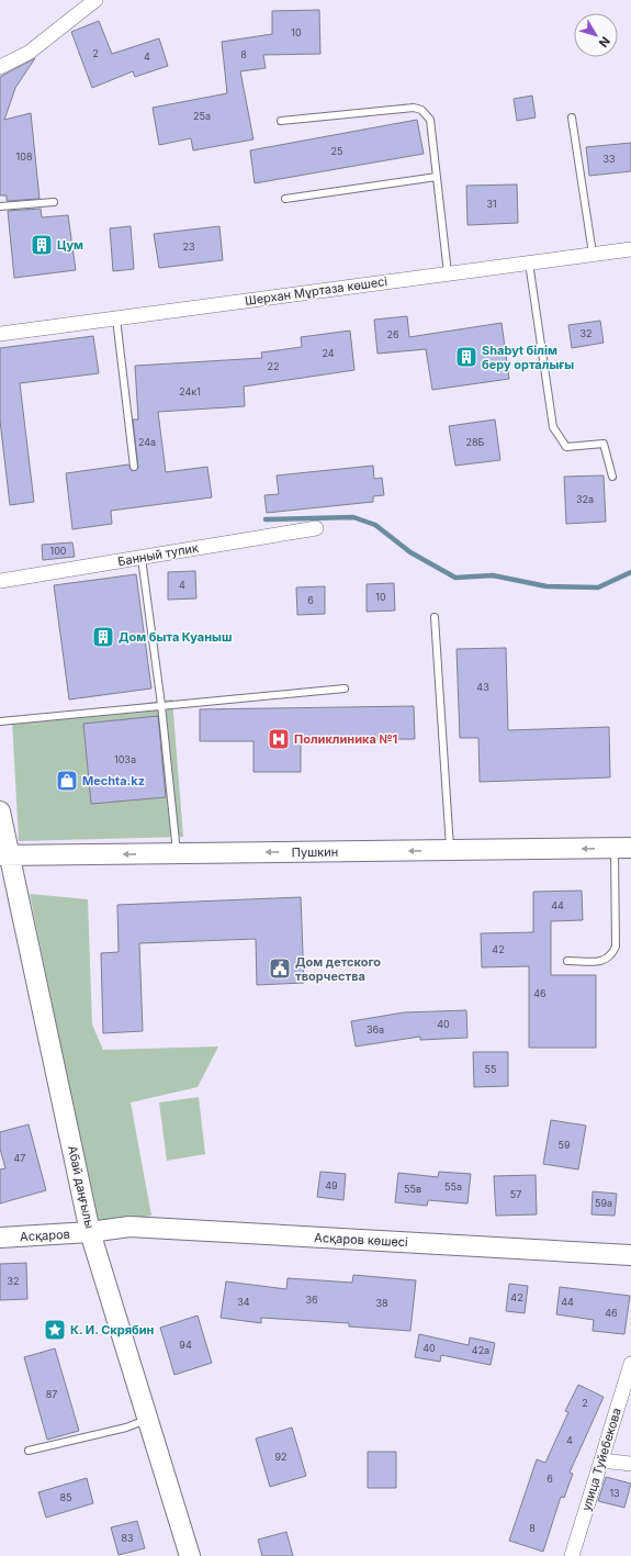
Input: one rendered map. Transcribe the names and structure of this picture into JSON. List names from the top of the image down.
{
  "streets": {
    "main road": [
      "Пушкин",
      "Абай даңғылы",
      "Асқаров",
      "Асқаров көшесі"
    ],
    "street": ["Шерхан Мұртаза көшесі", "Банный тупик", "улица Туйебекова"]
  },
  "crossings": [
    ["Пушкин", "Абай даңғылы"],
    ["Абай даңғылы", "Асқаров"],
    ["Абай даңғылы", "Асқаров көшесі"],
    ["Асқаров", "Асқаров көшесі"]
  ],
  "one_way": ["Пушкин"],
  "places": {
    "building": ["Цум", "Shabyt білім беру орталығы", "Дом быта Куаныш"],
    "hospital": ["Поликлиника №1"],
    "shop": ["Mechta.kz"],
    "public building": ["Дом детского творчества"],
    "place": ["К. И. Скрябин"]
  },
  "house_numbers": [
    "10",
    "2",
    "8",
    "4",
    "25а",
    "25",
    "108",
    "33",
    "31",
    "23",
    "32",
    "26",
    "24",
    "22",
    "24к1",
    "24а",
    "28Б",
    "32а",
    "100",
    "4",
    "10",
    "6",
    "43",
    "103а",
    "44",
    "42",
    "46",
    "40",
    "36а",
    "55",
    "59",
    "47",
    "49",
    "55а",
    "55в",
    "57",
    "59а",
    "32",
    "42",
    "36",
    "34",
    "44",
    "38",
    "46",
    "94",
    "40",
    "42а",
    "87",
    "2",
    "4",
    "92",
    "6",
    "13",
    "85",
    "8",
    "83"
  ],
  "north": "bottom right"
}
